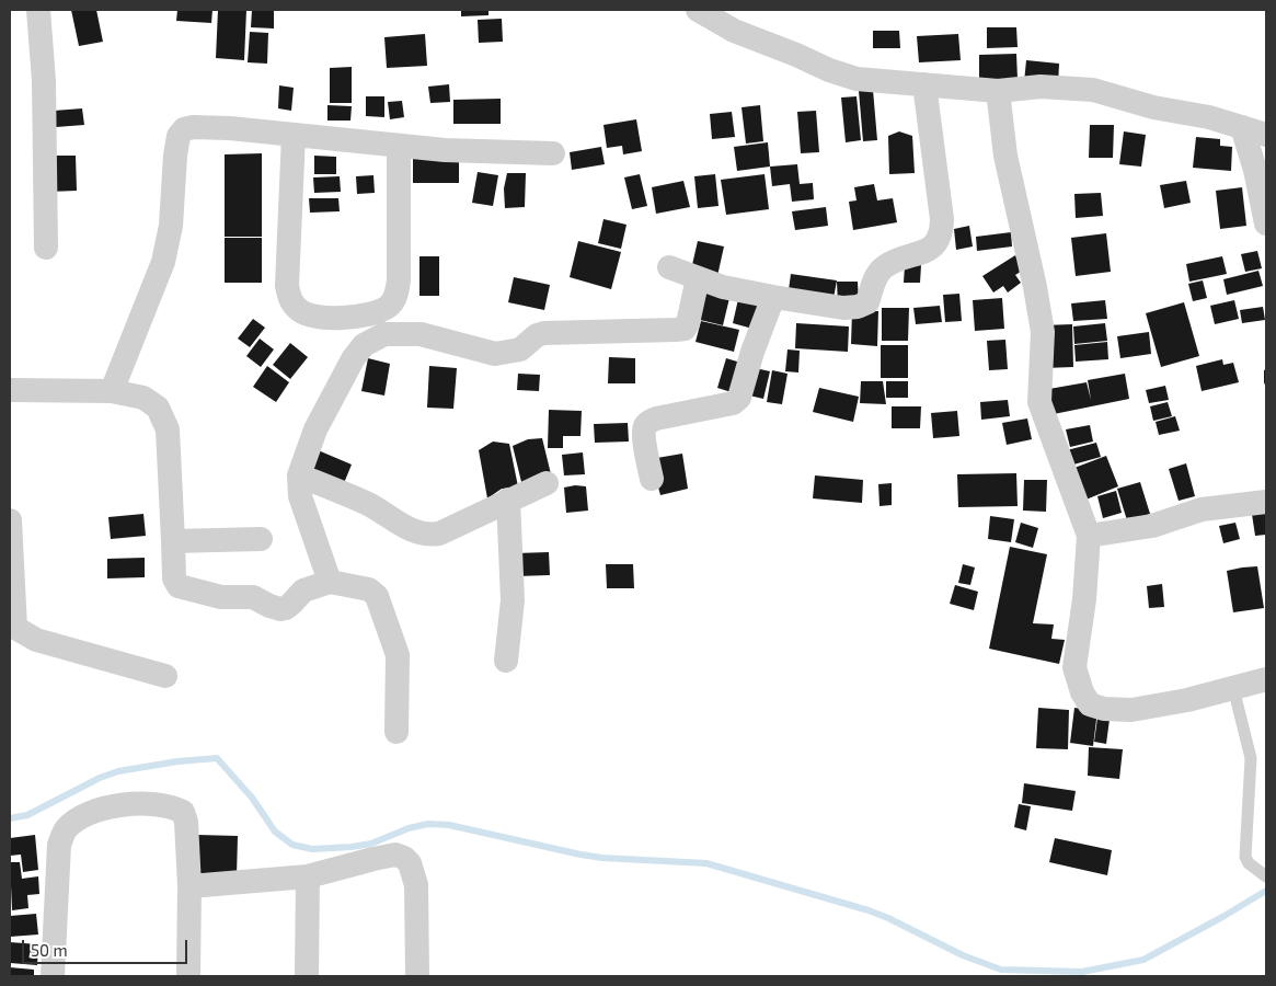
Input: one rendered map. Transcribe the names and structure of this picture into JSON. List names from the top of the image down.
{
  "scale_bar": "50 m"
}
